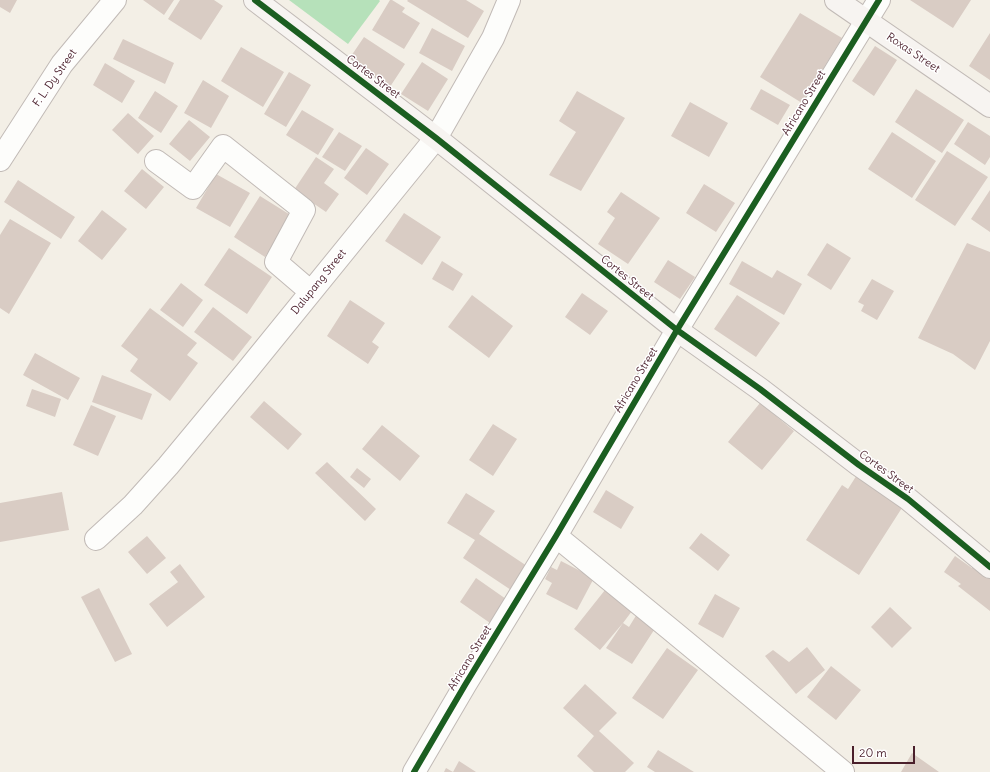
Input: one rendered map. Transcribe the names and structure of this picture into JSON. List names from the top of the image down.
{
  "streets": {
    "street": [
      "Roxas Street",
      "Cortes Street",
      "F. L. Dy Street",
      "Africano Street",
      "Dalupang Street"
    ]
  },
  "crossings": [
    ["Roxas Street", "Africano Street"],
    ["Cortes Street", "Africano Street"],
    ["Cortes Street", "Dalupang Street"]
  ],
  "scale_bar": "20 m"
}
